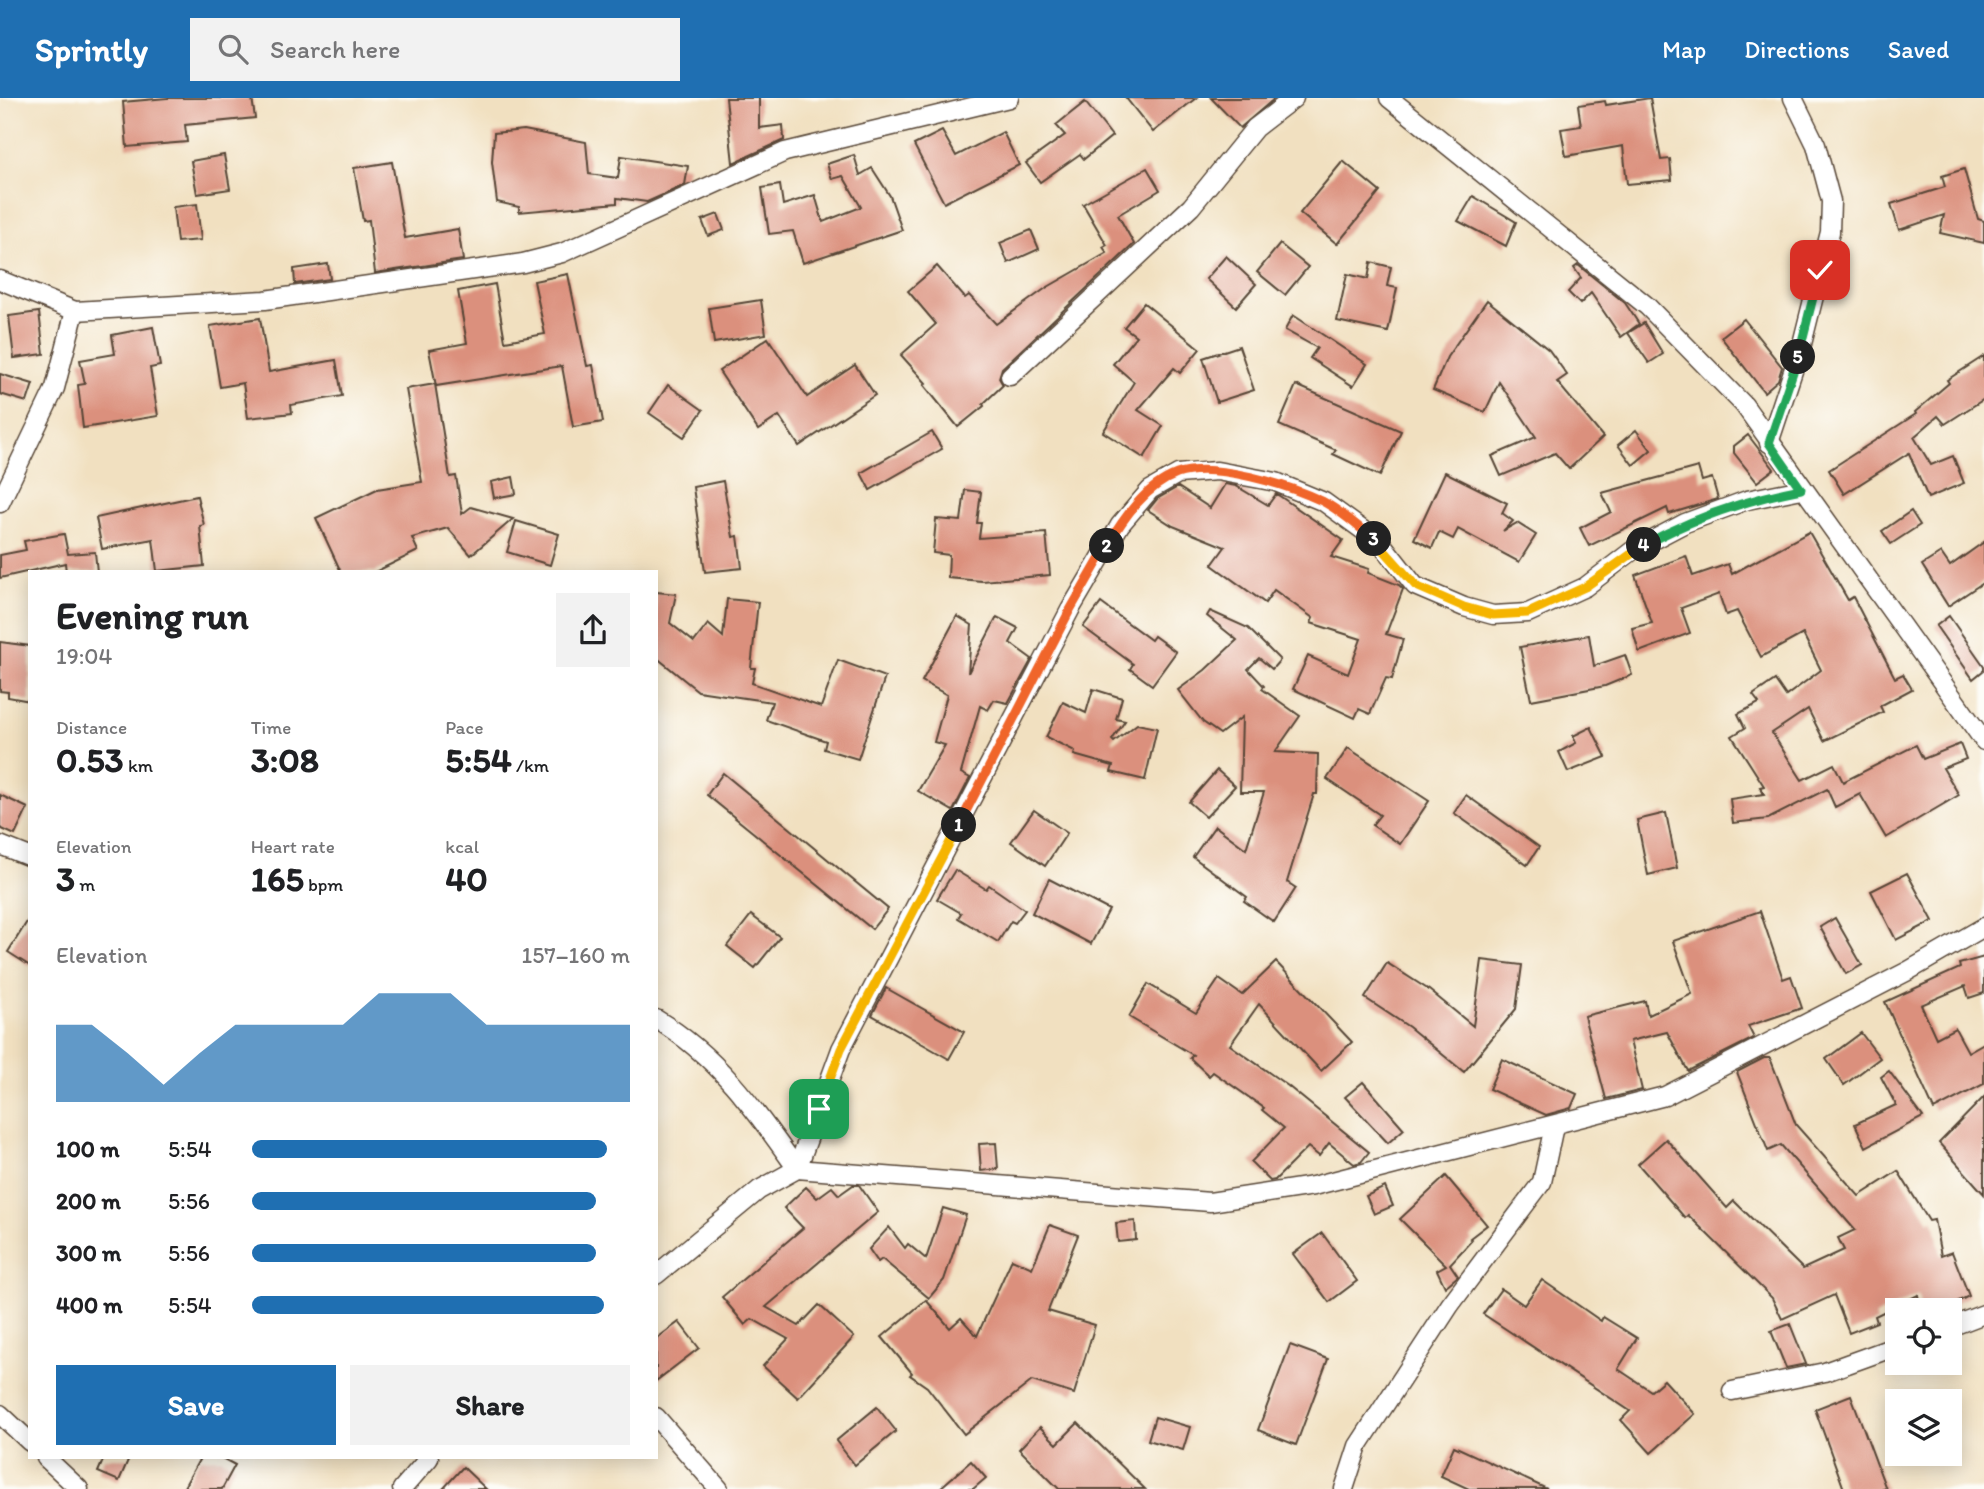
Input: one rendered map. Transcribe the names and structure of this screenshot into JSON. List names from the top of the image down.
{
  "page": {
    "header": "Sprintly",
    "search": "Search here",
    "nav": ["Map", "Directions", "Saved"],
    "pins": [
      "5",
      "3",
      "4",
      "2",
      "1"
    ],
    "heading": ["Evening run", "19:04"],
    "stats": [
      ["Distance", "0.53 km"],
      ["Time", "3:08"],
      ["Pace", "5:54 /km"],
      ["Elevation", "3 m"],
      ["Heart rate", "165 bpm"],
      ["kcal", "40"]
    ],
    "chart": ["Elevation", "157–160 m"],
    "list": [
      {
        "name": "100 m",
        "note": "5:54"
      },
      {
        "name": "200 m",
        "note": "5:56"
      },
      {
        "name": "300 m",
        "note": "5:56"
      },
      {
        "name": "400 m",
        "note": "5:54"
      }
    ],
    "buttons": ["Save", "Share"]
  }
}
